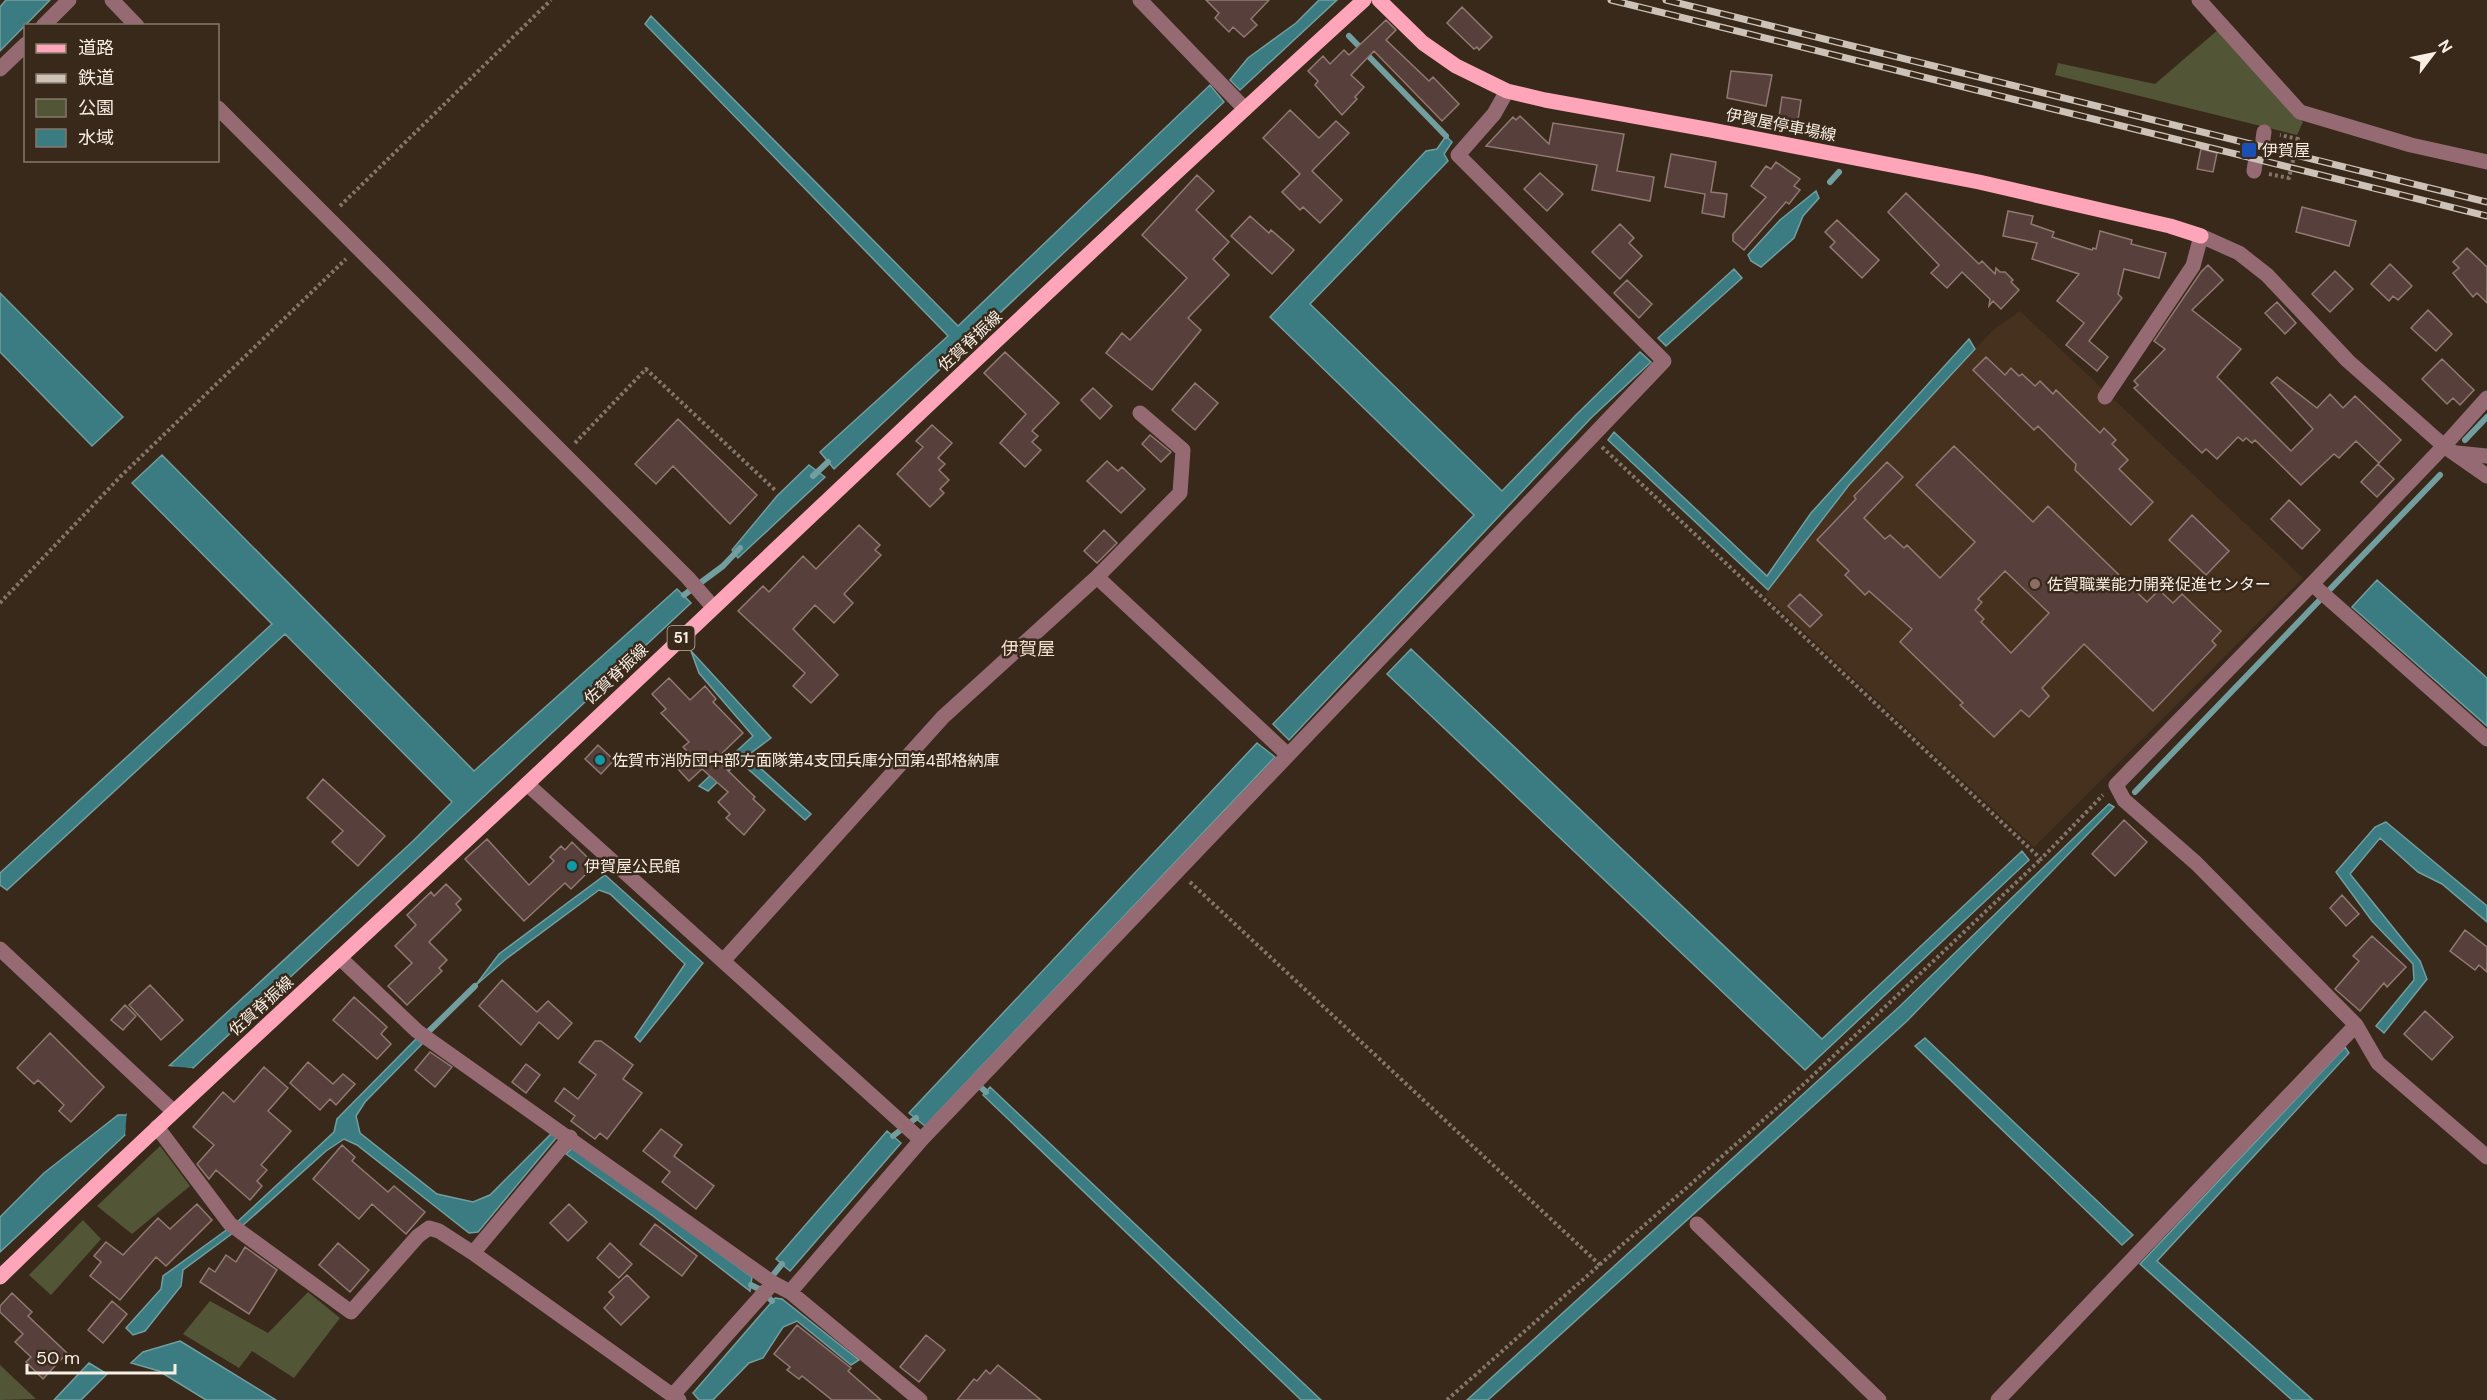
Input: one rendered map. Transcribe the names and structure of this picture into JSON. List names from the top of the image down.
{
  "streets": {
    "main road": ["伊賀屋停車場線", "佐賀脊振線", "51"]
  },
  "districts": ["伊賀屋"],
  "places": {
    "transit": ["伊賀屋"],
    "other": ["佐賀職業能力開発促進センター", "佐賀市消防団中部方面隊第4支団兵庫分団第4部格納庫", "伊賀屋公民館"]
  },
  "legend": [
    "道路",
    "鉄道",
    "公園",
    "水域"
  ],
  "scale_bar": "50 m",
  "north": "top right"
}
